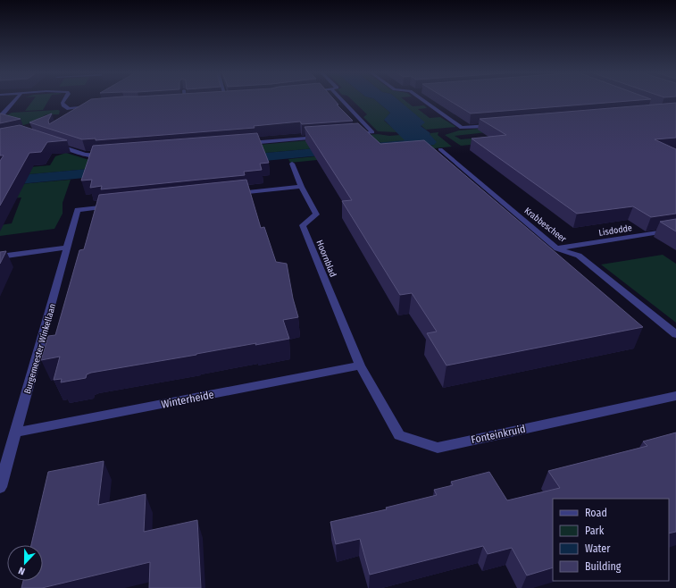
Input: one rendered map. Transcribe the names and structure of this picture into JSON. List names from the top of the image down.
{
  "streets": {
    "street": [
      "Krabbescheer",
      "Lisdodde",
      "Hoornblad",
      "Burgemeester Winkellaan",
      "Winterheide",
      "Fonteinkruid"
    ]
  },
  "crossings": [
    ["Krabbescheer", "Lisdodde"],
    ["Hoornblad", "Winterheide"],
    ["Hoornblad", "Fonteinkruid"],
    ["Burgemeester Winkellaan", "Winterheide"],
    ["Winterheide", "Fonteinkruid"]
  ],
  "legend": [
    "Road",
    "Park",
    "Water",
    "Building"
  ],
  "north": "bottom"
}
